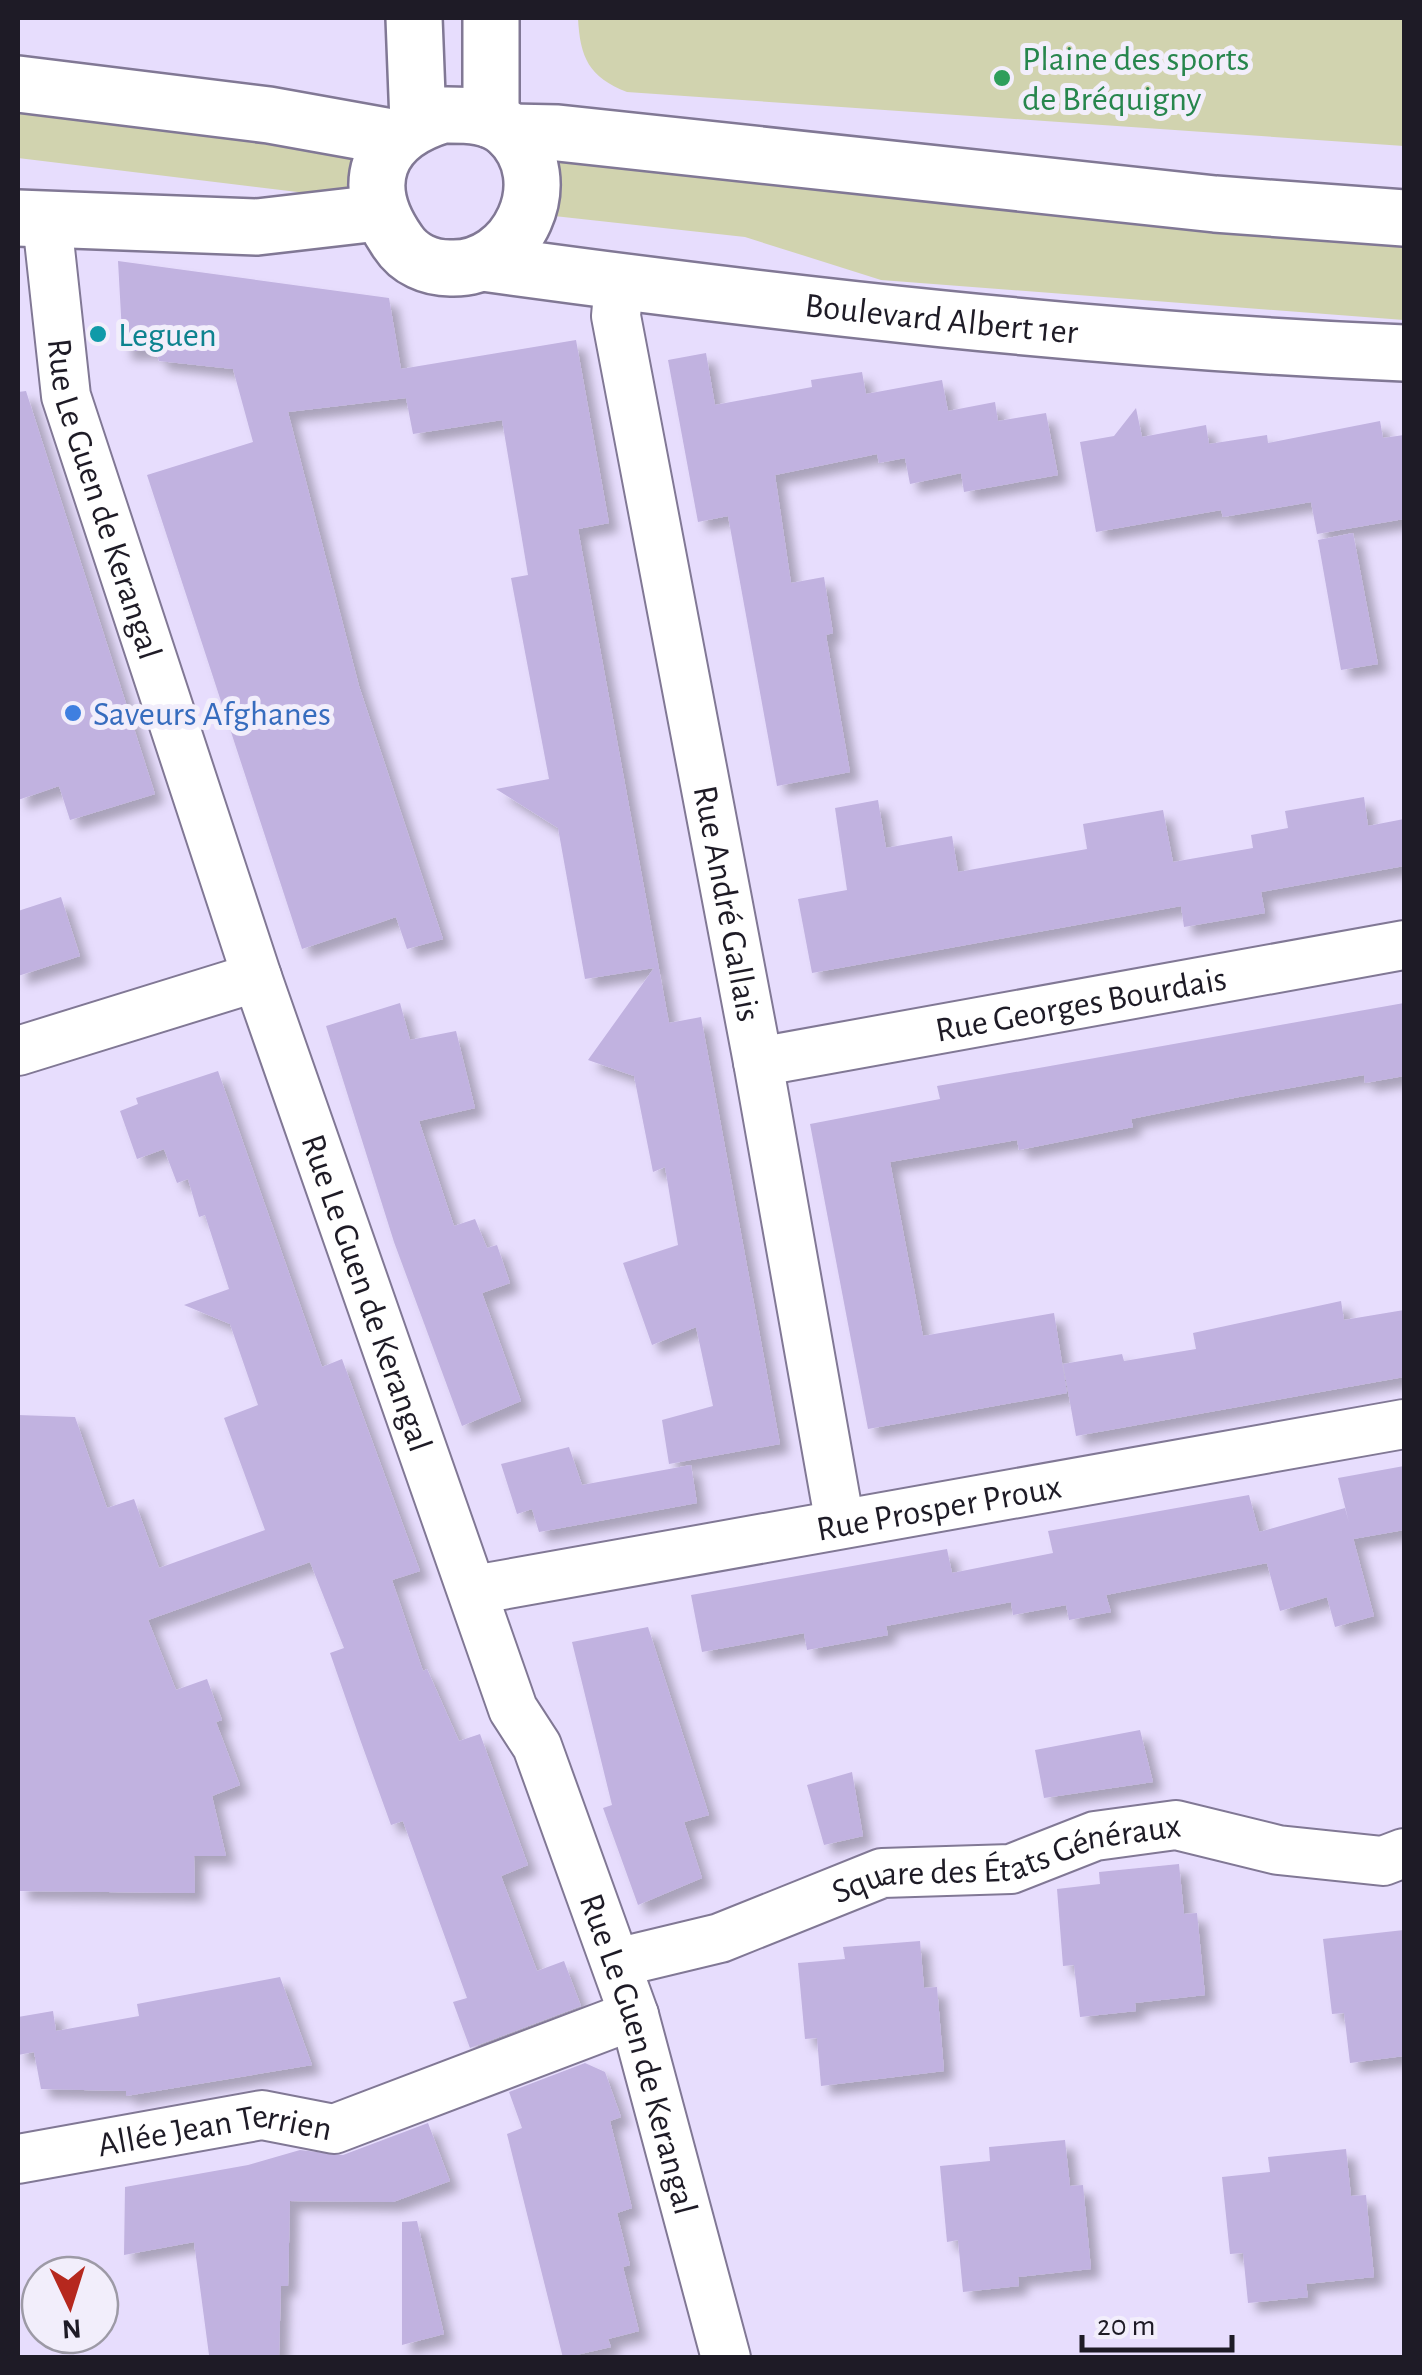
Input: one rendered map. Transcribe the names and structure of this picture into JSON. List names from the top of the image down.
{
  "streets": {
    "main road": ["Boulevard Albert 1er"],
    "street": [
      "Rue Le Guen de Kerangal",
      "Rue André Gallais",
      "Rue Georges Bourdais",
      "Rue Prosper Proux",
      "Square des États Généraux",
      "Allée Jean Terrien"
    ]
  },
  "crossings": [
    ["Boulevard Albert 1er", "Rue André Gallais"],
    ["Rue Le Guen de Kerangal", "Rue Prosper Proux"],
    ["Rue Le Guen de Kerangal", "Square des États Généraux"],
    ["Rue Le Guen de Kerangal", "Allée Jean Terrien"],
    ["Rue André Gallais", "Rue Georges Bourdais"],
    ["Rue André Gallais", "Rue Prosper Proux"]
  ],
  "places": ["Plaine des sports de Bréquigny", "Leguen", "Saveurs Afghanes"],
  "scale_bar": "20 m",
  "north": "bottom"
}
